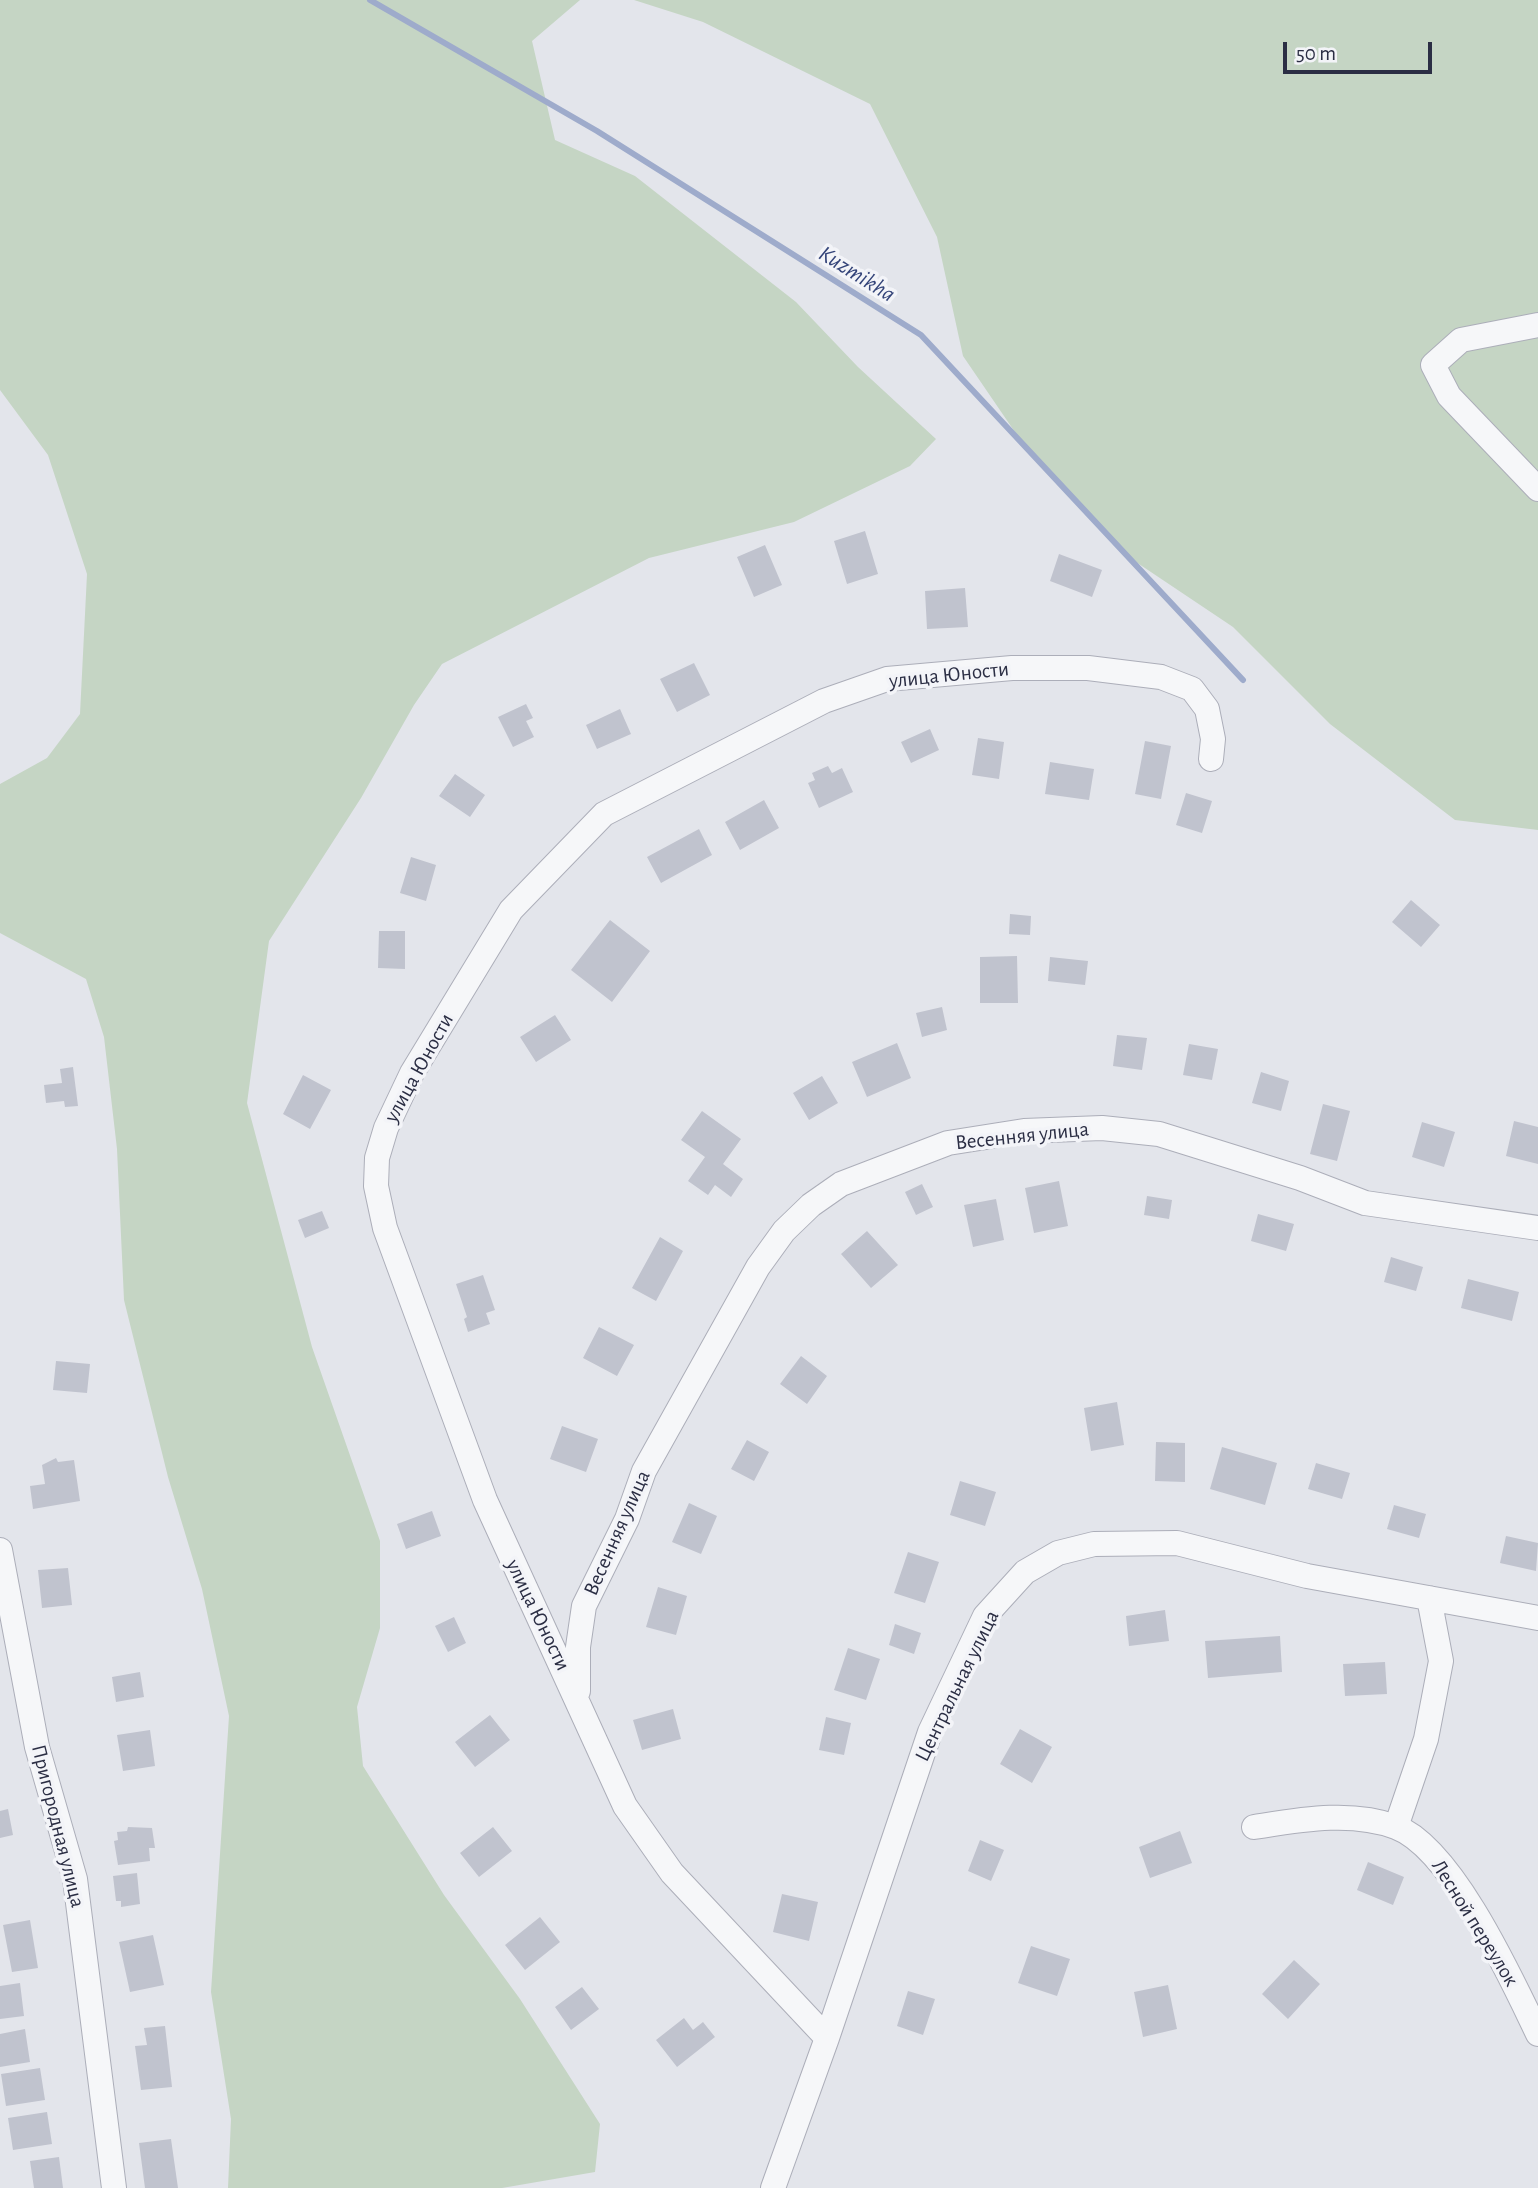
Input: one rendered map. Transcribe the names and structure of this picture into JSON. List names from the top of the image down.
{
  "streets": {
    "street": [
      "улица Юности",
      "Весенняя улица",
      "Центральная улица",
      "Пригородная улица",
      "Лесной переулок"
    ]
  },
  "crossings": [
    ["улица Юности", "Весенняя улица"],
    ["улица Юности", "Центральная улица"]
  ],
  "water": ["Kuzmikha"],
  "scale_bar": "50 m"
}
